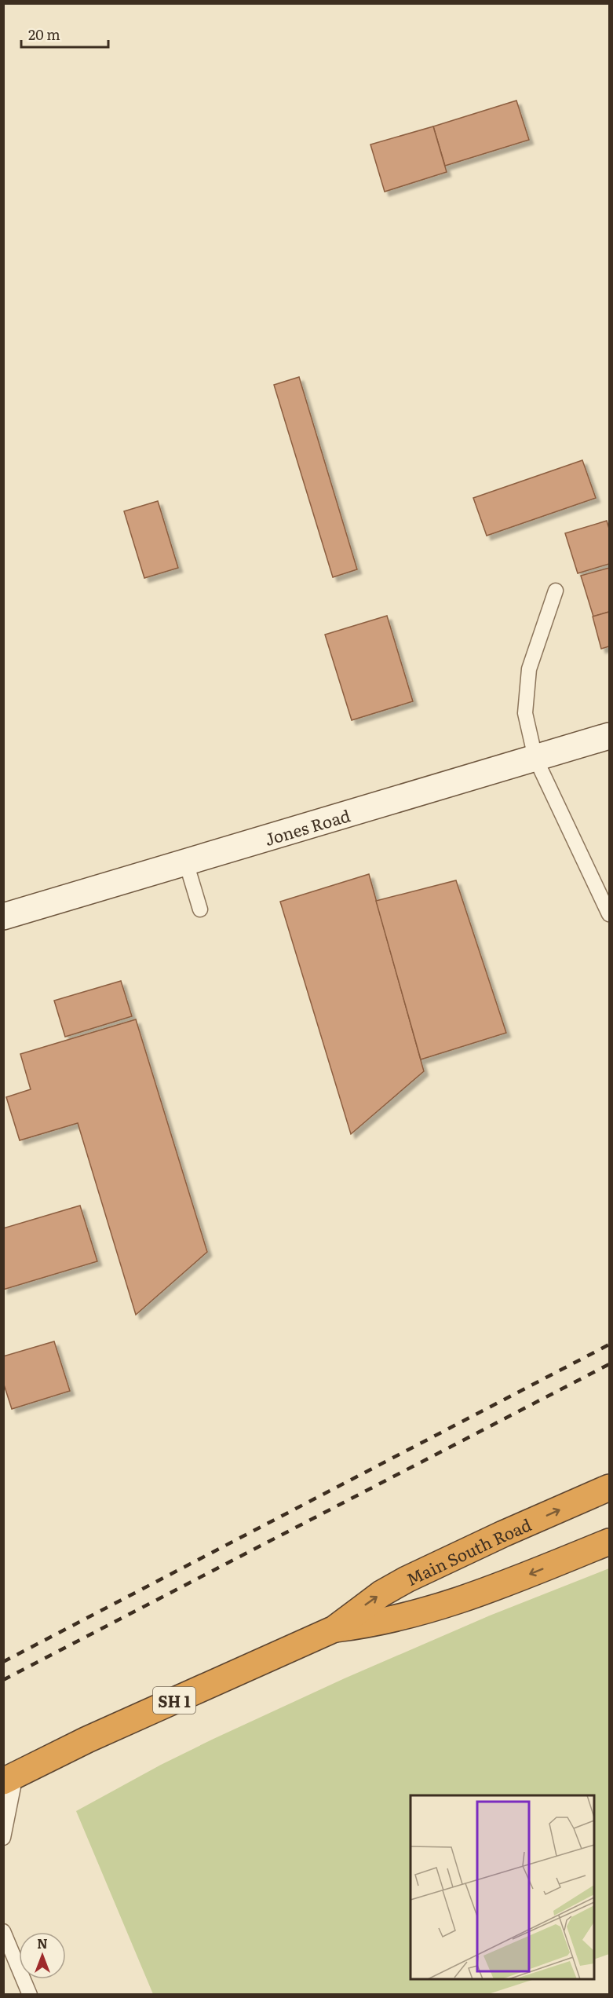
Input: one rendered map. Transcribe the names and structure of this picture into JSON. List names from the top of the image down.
{
  "streets": {
    "highway": ["Main South Road", "SH 1"],
    "main road": ["Jones Road"]
  },
  "scale_bar": "20 m",
  "north": "top"
}
